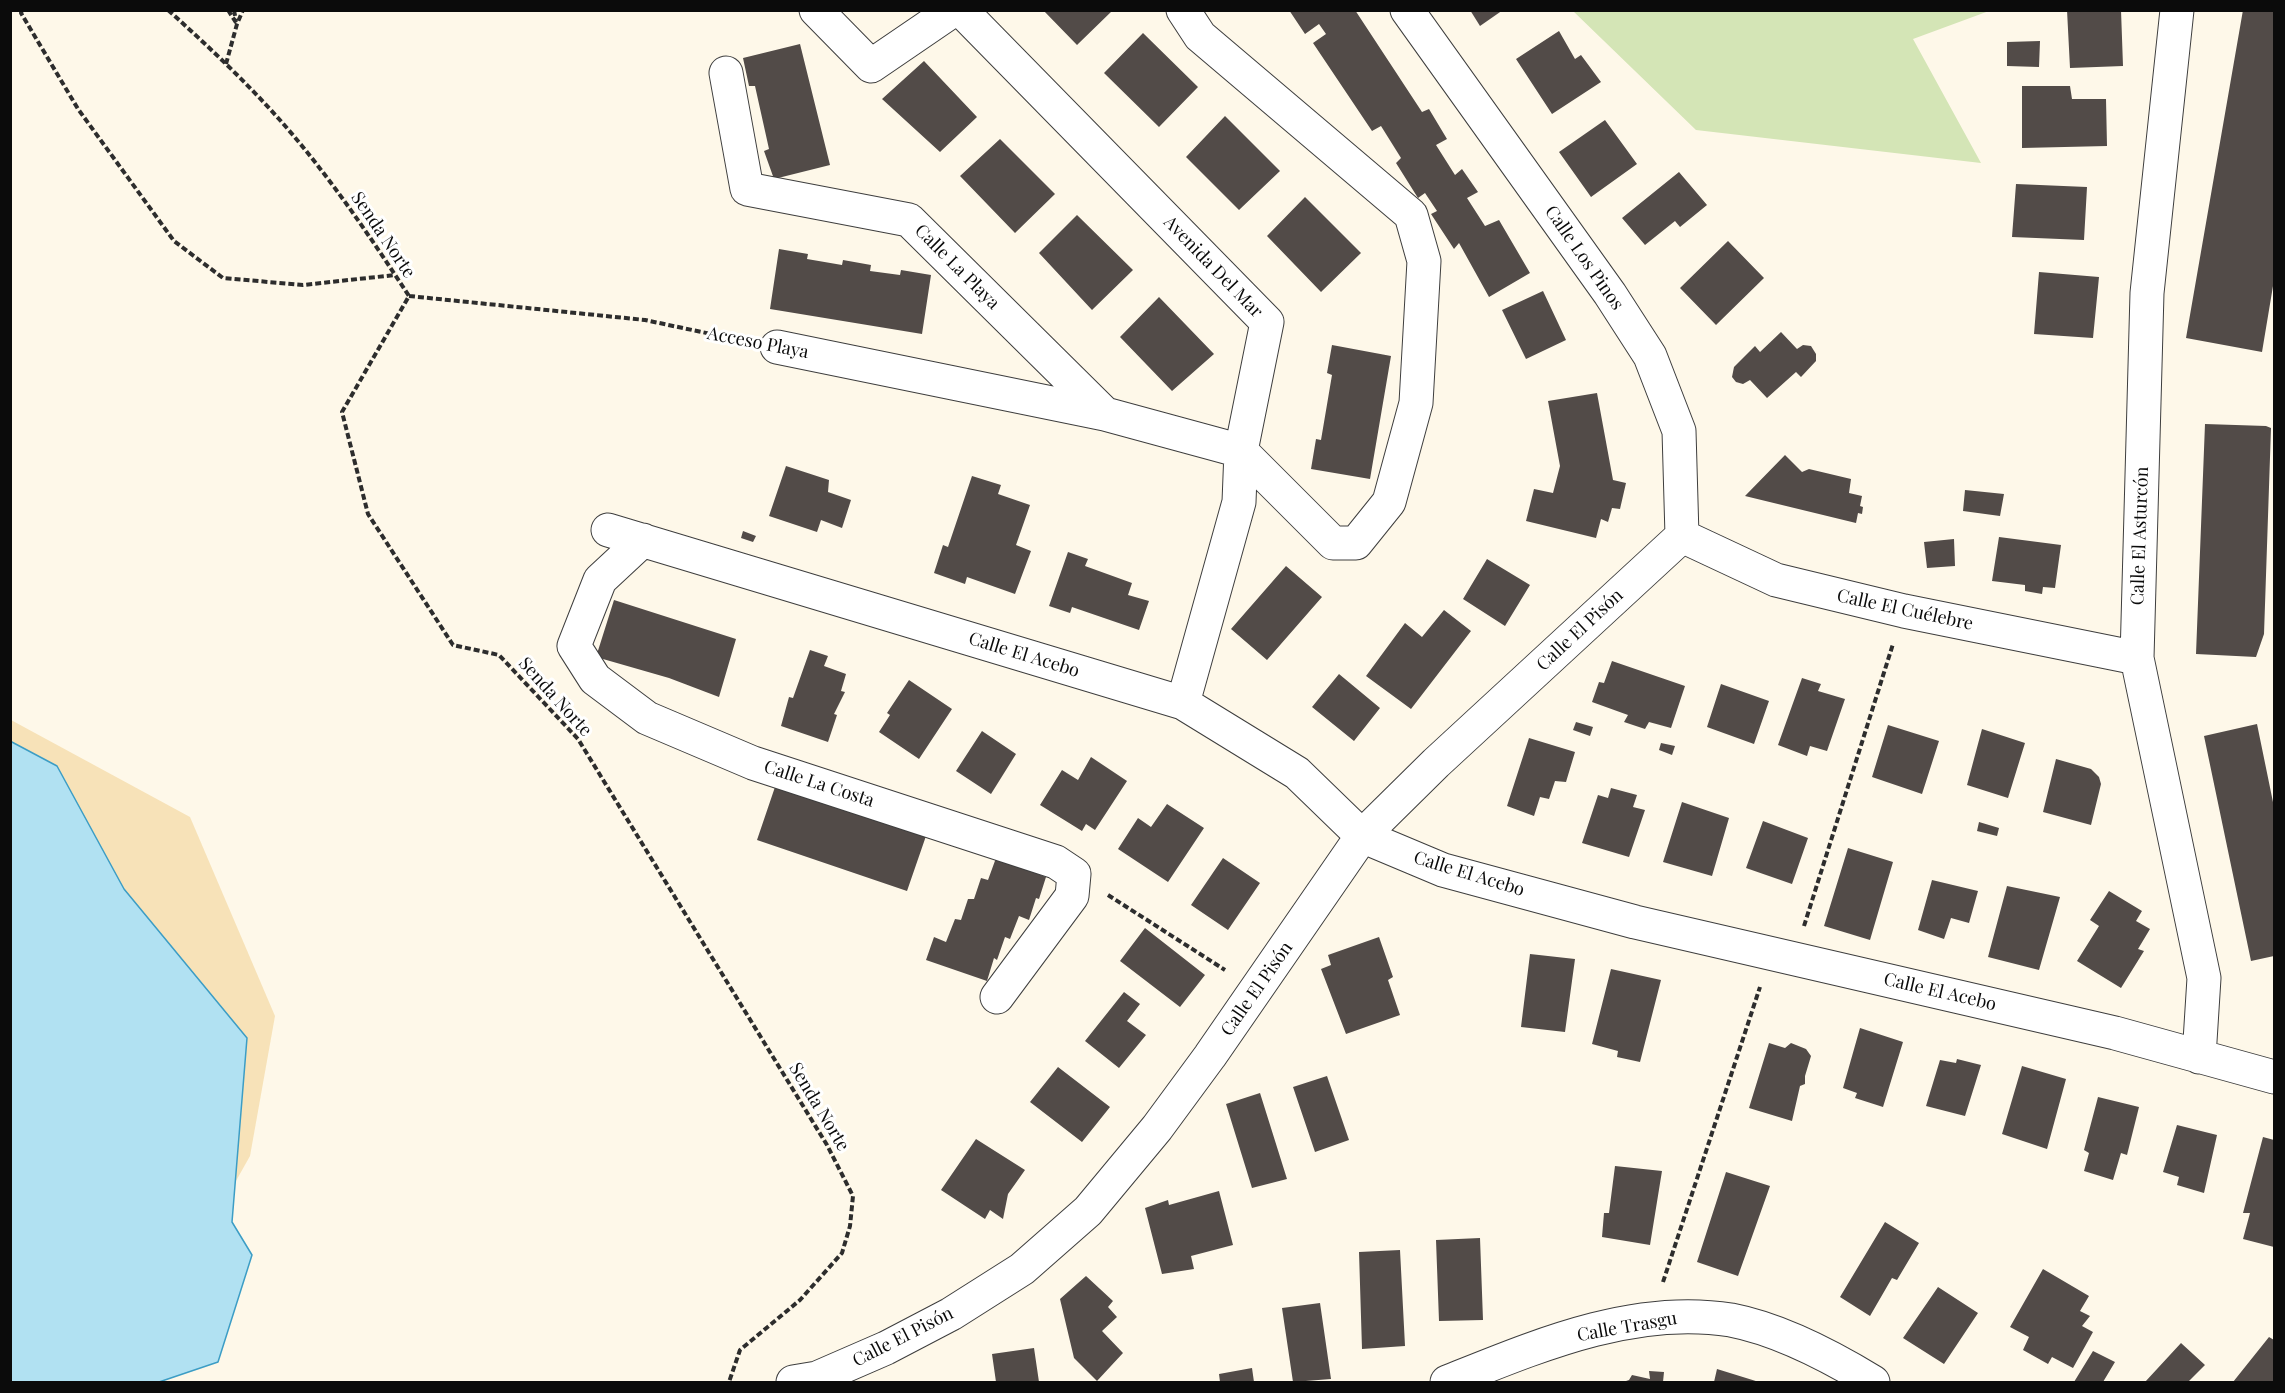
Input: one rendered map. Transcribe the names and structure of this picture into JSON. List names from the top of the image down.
{
  "streets": {
    "street": [
      "Calle Los Pinos",
      "Calle La Playa",
      "Avenida Del Mar",
      "Acceso Playa",
      "Calle El Asturcón",
      "Calle El Cuélebre",
      "Calle El Pisón",
      "Calle El Acebo",
      "Calle La Costa",
      "Calle Trasgu"
    ],
    "path": ["Senda Norte"]
  },
  "crossings": [
    ["Senda Norte", "Acceso Playa"],
    ["Calle Los Pinos", "Calle El Cuélebre"],
    ["Calle Los Pinos", "Calle El Pisón"],
    ["Calle La Playa", "Avenida Del Mar"],
    ["Calle La Playa", "Acceso Playa"],
    ["Avenida Del Mar", "Calle El Acebo"],
    ["Calle El Asturcón", "Calle El Cuélebre"],
    ["Calle El Asturcón", "Calle El Acebo"],
    ["Calle El Cuélebre", "Calle El Pisón"],
    ["Calle El Pisón", "Calle El Acebo"],
    ["Calle El Acebo", "Calle La Costa"]
  ]
}
